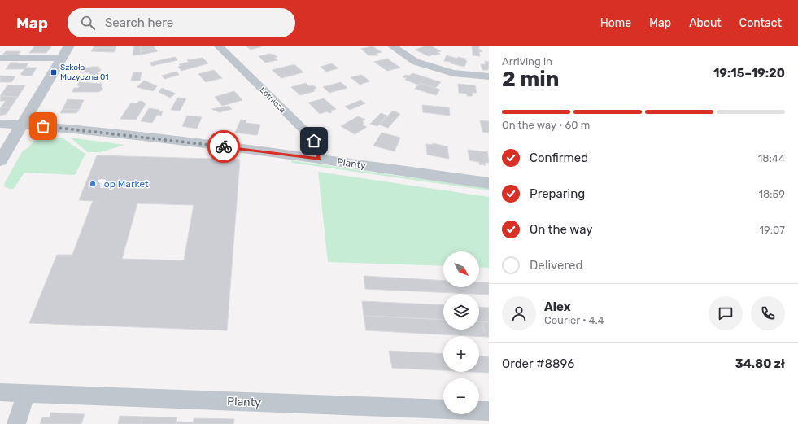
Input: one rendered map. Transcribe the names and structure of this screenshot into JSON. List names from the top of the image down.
{
  "streets": {
    "street": ["Lotnicza", "Planty"]
  },
  "crossings": [
    ["Lotnicza", "Planty"]
  ],
  "places": {
    "transit": ["Szkoła Muzyczna 01"],
    "other": ["Top Market"]
  },
  "north": "bottom right",
  "page": {
    "header": "Map",
    "search": "Search here",
    "nav": [
      "Home",
      "Map",
      "About",
      "Contact"
    ],
    "heading": ["2 min", "Arriving in", "19:15–19:20"],
    "panel": [
      "Alex",
      "Courier · 4.4",
      "Order #8896",
      "34.80 zł"
    ],
    "bar": "On the way · 60 m",
    "list": [
      ["Confirmed", "18:44"],
      ["Preparing", "18:59"],
      ["On the way", "19:07"],
      "Delivered"
    ],
    "map_buttons": ["+", "−"]
  }
}
